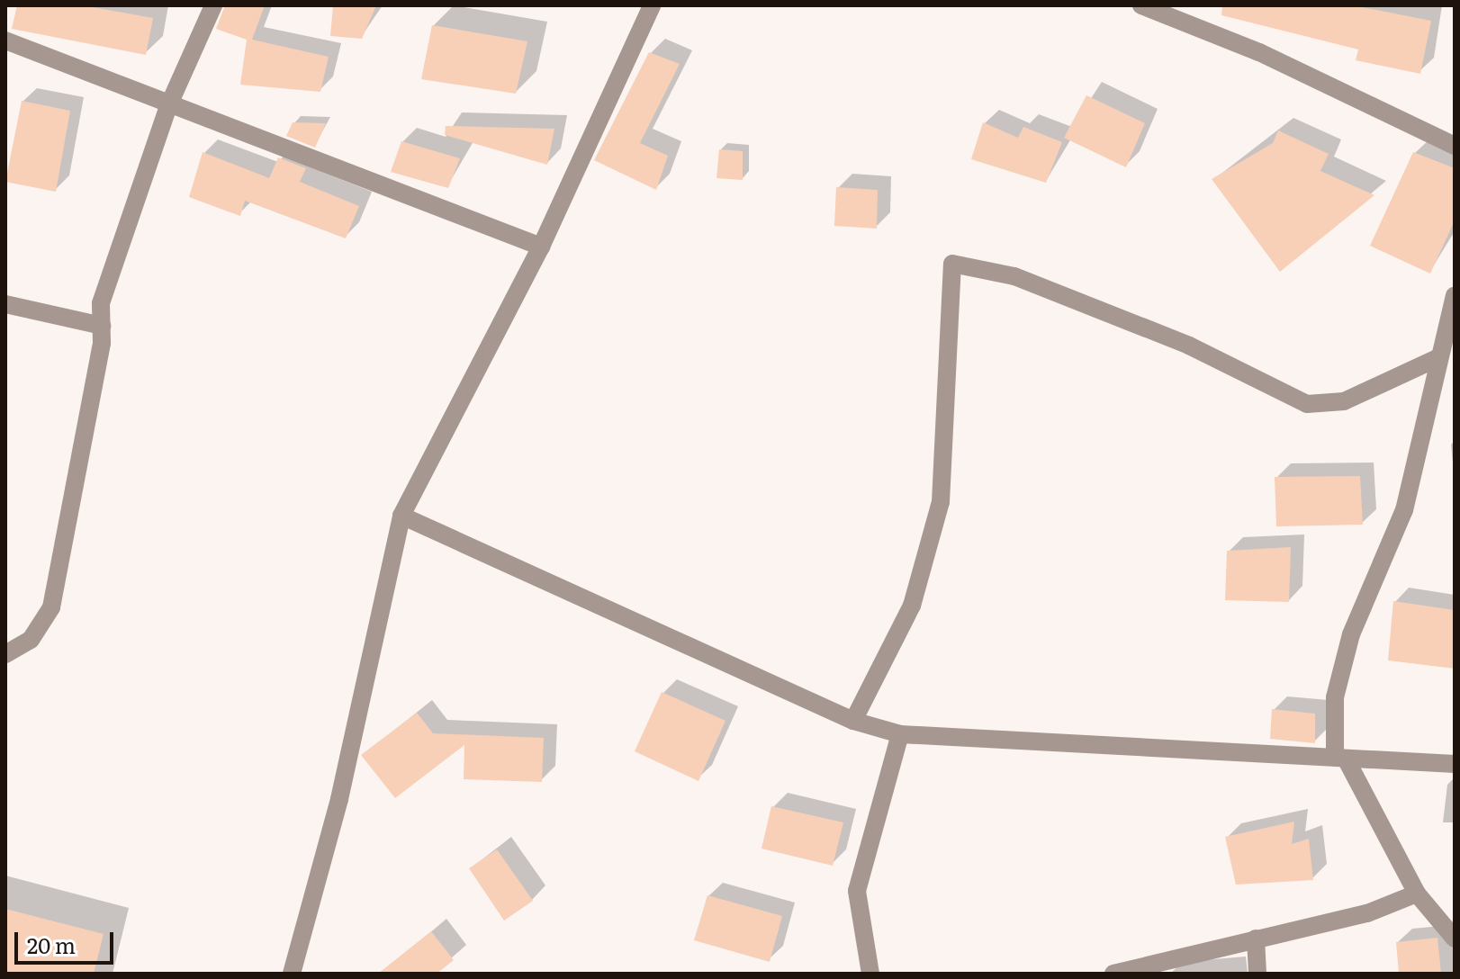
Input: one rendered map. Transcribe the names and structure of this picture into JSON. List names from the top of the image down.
{
  "scale_bar": "20 m"
}
